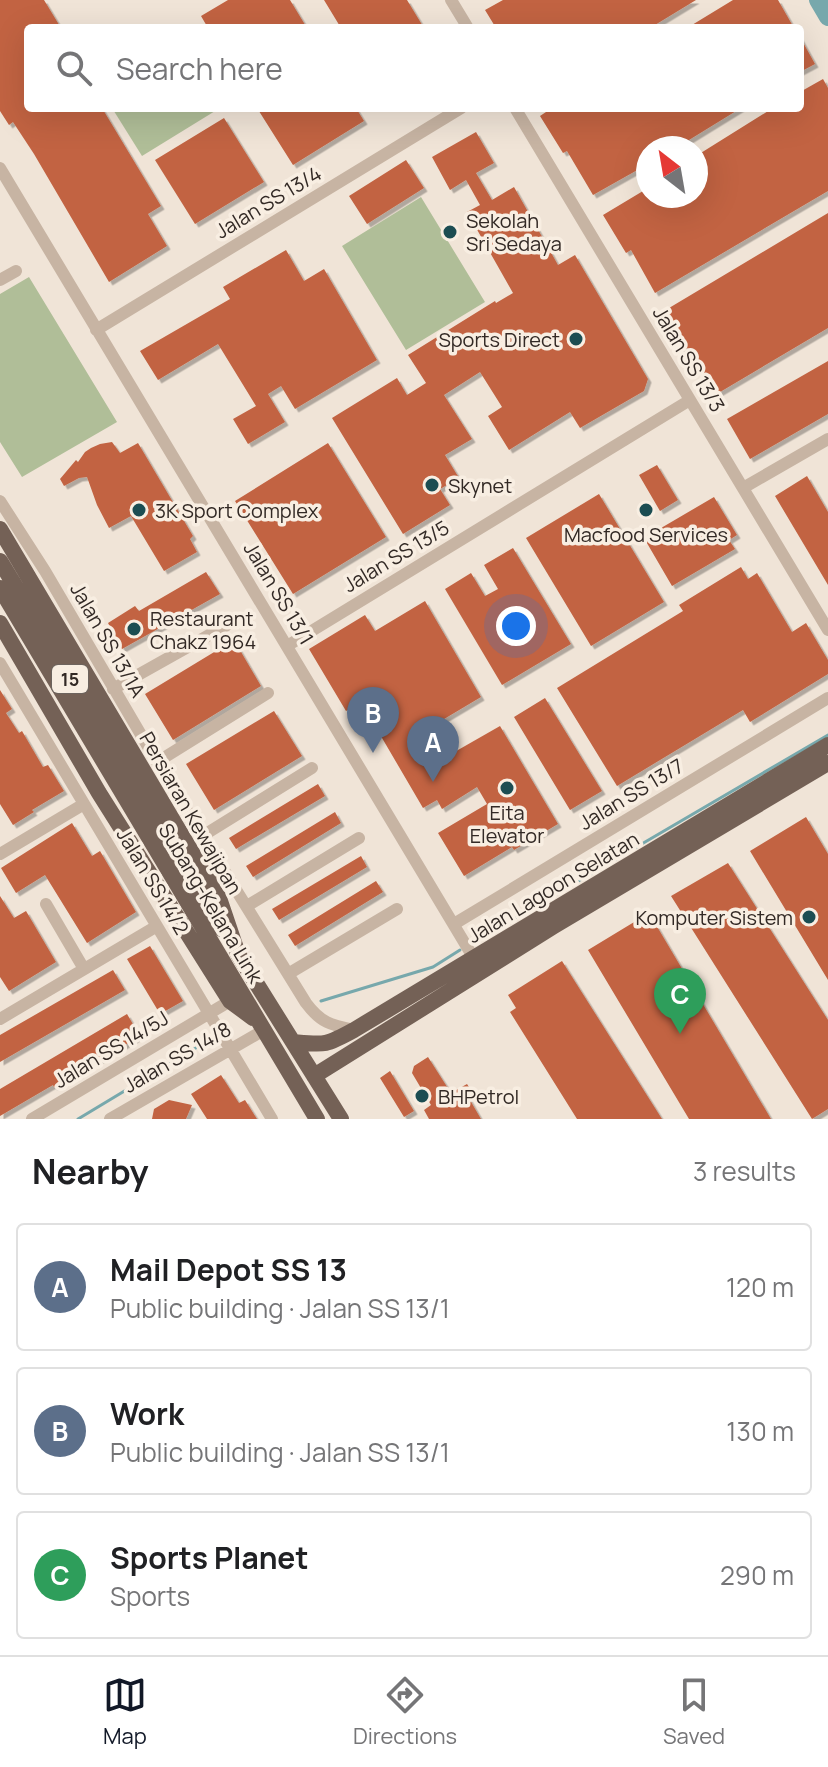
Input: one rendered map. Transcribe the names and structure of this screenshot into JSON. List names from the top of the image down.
{
  "streets": {
    "main road": [
      "15",
      "Persiaran Kewajipan",
      "Jalan Lagoon Selatan",
      "Subang-Kelana Link"
    ],
    "street": [
      "Jalan SS 13/4",
      "Jalan SS 13/3",
      "Jalan SS 13/5",
      "Jalan SS 13/1",
      "Jalan SS 13/1A",
      "Jalan SS 13/7",
      "Jalan SS 14/2",
      "Jalan SS 14/5J",
      "Jalan SS 14/8"
    ]
  },
  "crossings": [
    ["Jalan SS 13/4", "Jalan SS 13/1"],
    ["Jalan SS 13/3", "Jalan SS 13/5"],
    ["Jalan SS 13/5", "Jalan SS 13/1"],
    ["Jalan SS 13/1", "Jalan SS 13/7"],
    ["Jalan SS 13/1", "Jalan Lagoon Selatan"],
    ["Jalan SS 13/1A", "Jalan Lagoon Selatan"],
    ["15", "Subang-Kelana Link"],
    ["Persiaran Kewajipan", "Jalan Lagoon Selatan"],
    ["Persiaran Kewajipan", "Subang-Kelana Link"],
    ["Jalan SS 14/2", "Jalan SS 14/5J"],
    ["Jalan SS 14/2", "Jalan SS 14/8"],
    ["Subang-Kelana Link", "Jalan SS 14/8"]
  ],
  "places": [
    "Sekolah Sri Sedaya",
    "Sports Direct",
    "Skynet",
    "3K Sport Complex",
    "Macfood Services",
    "Restaurant Chakz 1964",
    "Eita Elevator",
    "Komputer Sistem",
    "BHPetrol"
  ],
  "north": "top left",
  "page": {
    "search": "Search here",
    "pins": ["B", "A", "C"],
    "heading": ["Nearby", "3 results"],
    "list": [
      {
        "mark": "A",
        "name": "Mail Depot SS 13",
        "note": "Public building · Jalan SS 13/1",
        "value": "120 m"
      },
      {
        "mark": "B",
        "name": "Work",
        "note": "Public building · Jalan SS 13/1",
        "value": "130 m"
      },
      {
        "mark": "C",
        "name": "Sports Planet",
        "note": "Sports",
        "value": "290 m"
      }
    ],
    "nav": ["Map", "Directions", "Saved"]
  }
}
